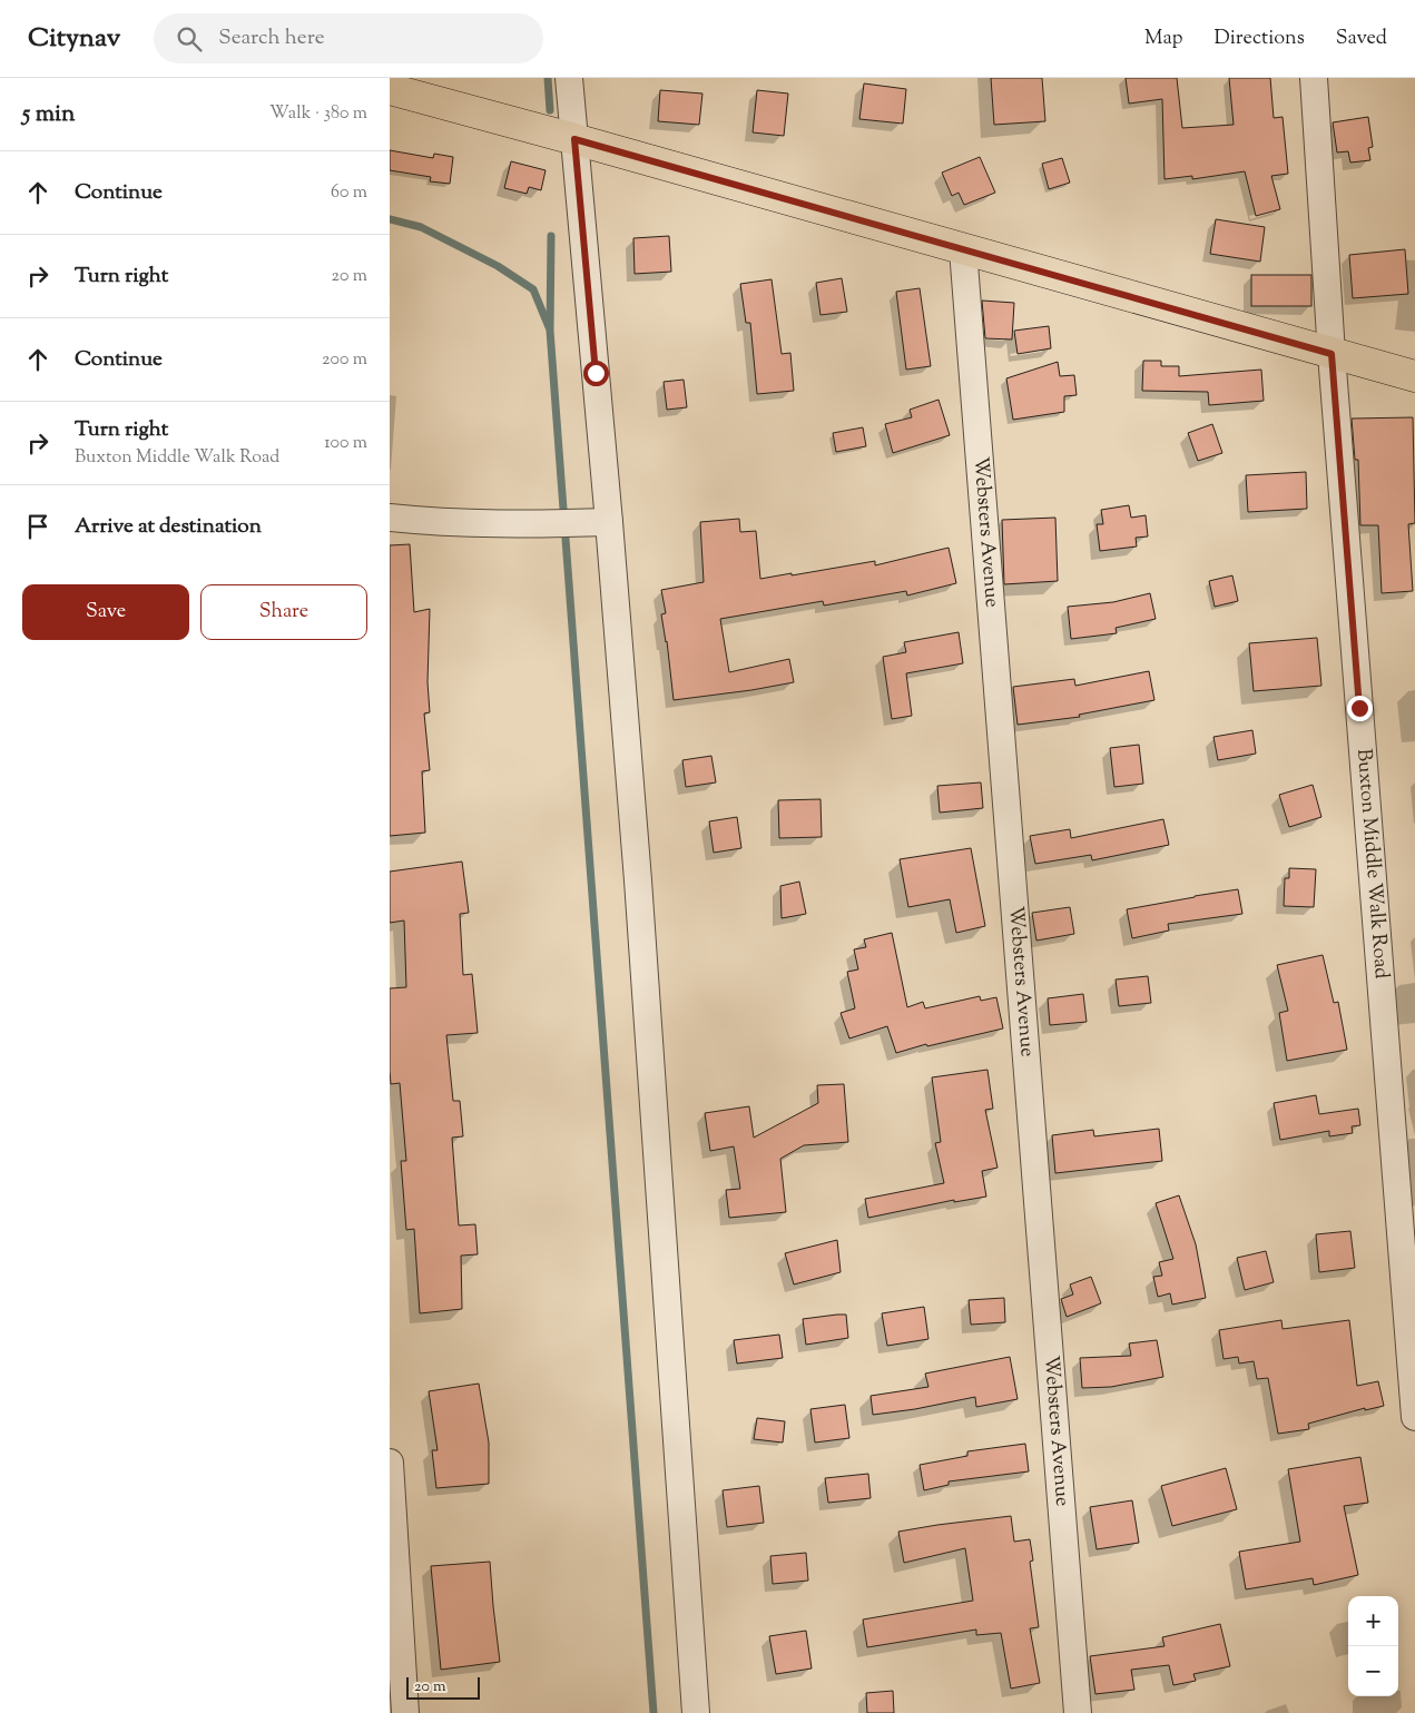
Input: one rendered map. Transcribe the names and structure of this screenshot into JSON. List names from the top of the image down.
{
  "streets": {
    "street": ["Websters Avenue", "Buxton Middle Walk Road"]
  },
  "scale_bar": "20 m",
  "page": {
    "header": "Citynav",
    "search": "Search here",
    "nav": ["Map", "Directions", "Saved"],
    "heading": ["5 min", "Walk · 380 m"],
    "list": [
      ["Continue", "60 m"],
      ["Turn right", "20 m"],
      ["Continue", "200 m"],
      ["Turn right", "Buxton Middle Walk Road", "100 m"],
      "Arrive at destination"
    ],
    "buttons": ["Save", "Share"],
    "map_buttons": ["+", "−"],
    "scale": "20 m"
  }
}
